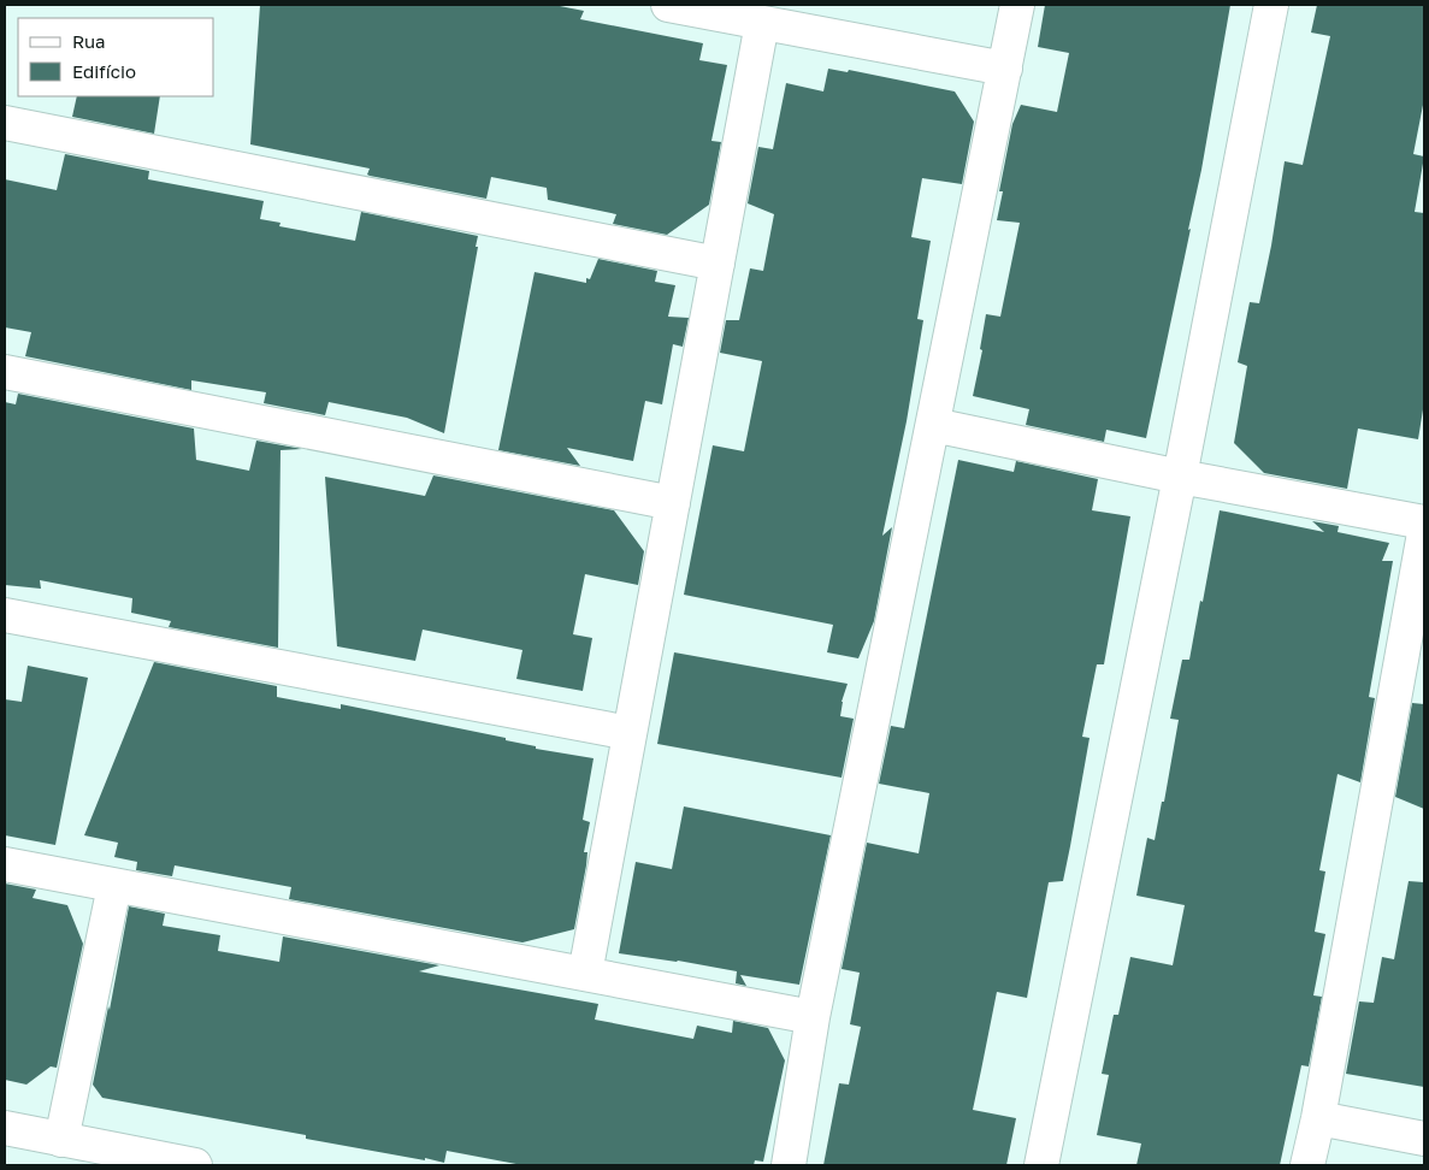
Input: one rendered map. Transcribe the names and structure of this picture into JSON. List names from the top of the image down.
{
  "legend": ["Rua", "Edifício"]
}
